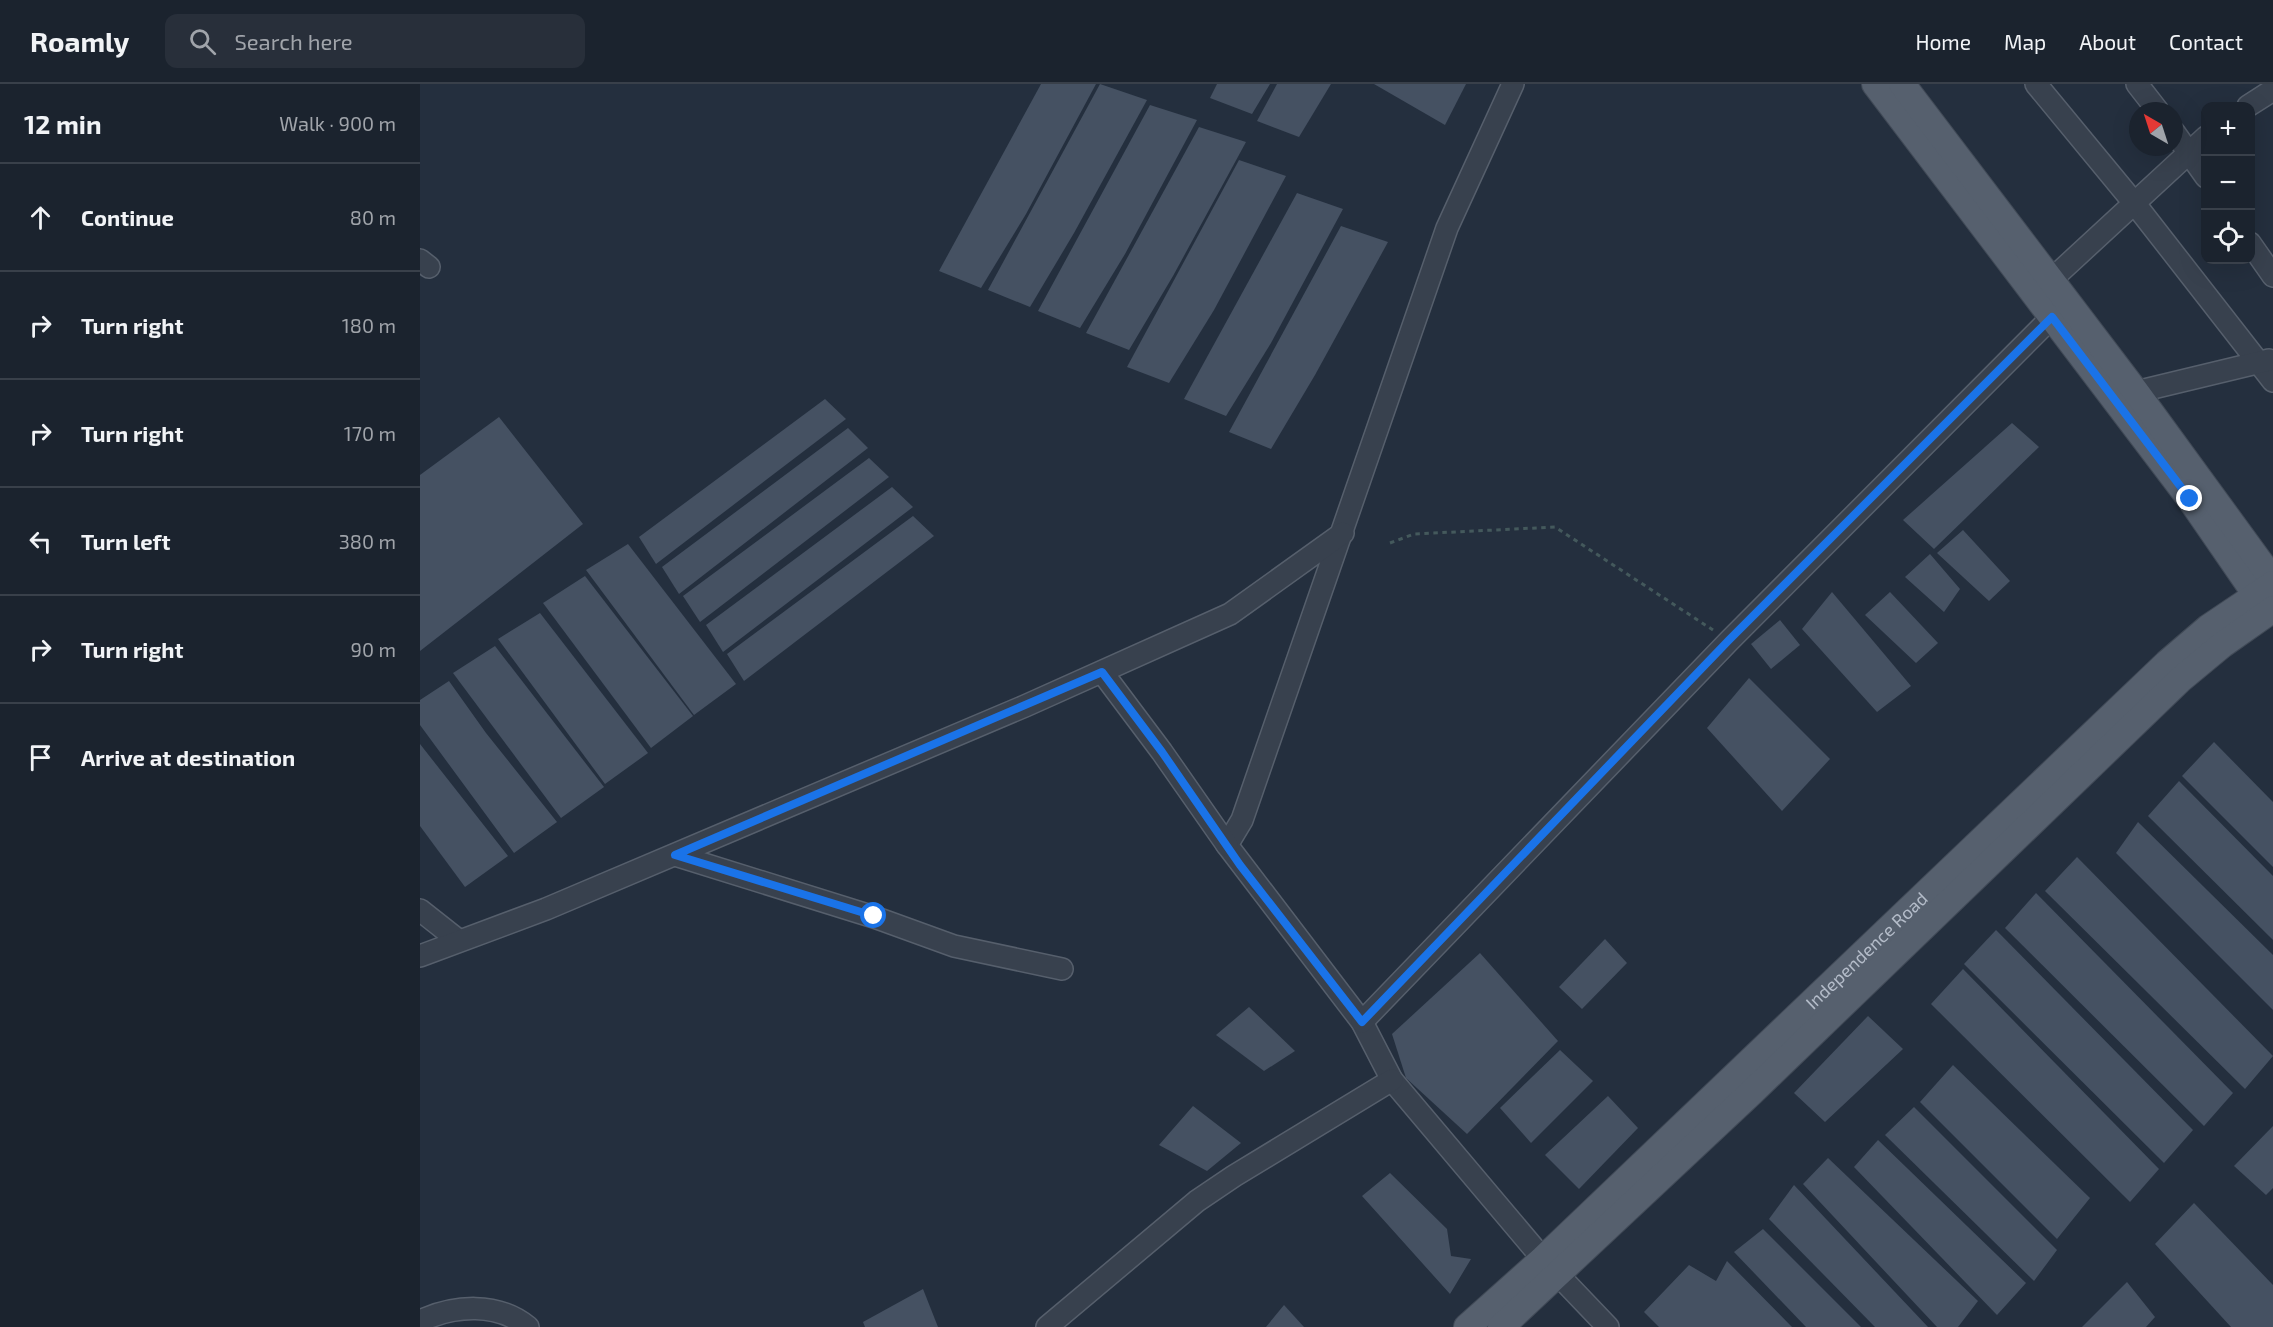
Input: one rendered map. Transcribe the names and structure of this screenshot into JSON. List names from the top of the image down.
{
  "streets": {
    "main road": ["Independence Road"]
  },
  "north": "top left",
  "page": {
    "header": "Roamly",
    "search": "Search here",
    "nav": [
      "Home",
      "Map",
      "About",
      "Contact"
    ],
    "heading": ["12 min", "Walk · 900 m"],
    "map_buttons": ["+", "−"],
    "list": [
      ["Continue", "80 m"],
      ["Turn right", "180 m"],
      ["Turn right", "170 m"],
      ["Turn left", "380 m"],
      ["Turn right", "90 m"],
      "Arrive at destination"
    ]
  }
}
